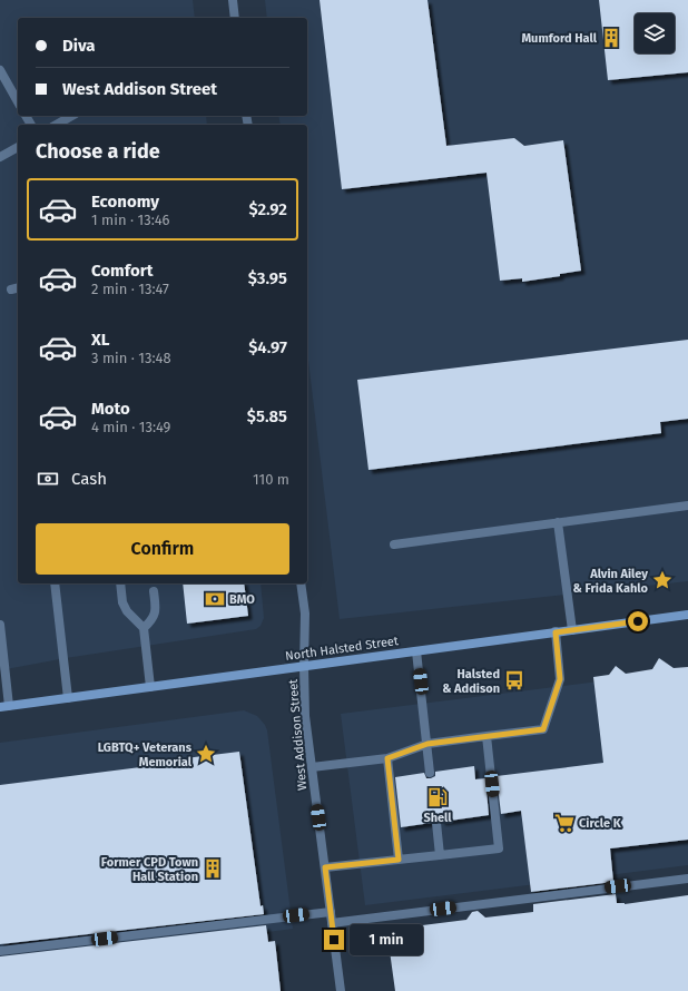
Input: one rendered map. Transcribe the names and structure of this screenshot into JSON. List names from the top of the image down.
{
  "streets": {
    "main road": ["North Halsted Street"],
    "street": ["West Addison Street"]
  },
  "crossings": [
    ["North Halsted Street", "West Addison Street"]
  ],
  "places": {
    "building": ["Mumford Hall", "Former CPD Town Hall Station"],
    "place": ["Alvin Ailey & Frida Kahlo", "LGBTQ+ Veterans Memorial"],
    "bank": ["BMO"],
    "bus stop": ["Halsted & Addison"],
    "fuel station": ["Shell"],
    "supermarket": ["Circle K"]
  },
  "page": {
    "banner": ["Diva", "West Addison Street"],
    "heading": "Choose a ride",
    "list": [
      {
        "name": "Economy",
        "note": "1 min · 13:46",
        "value": "$2.92"
      },
      {
        "name": "Comfort",
        "note": "2 min · 13:47",
        "value": "$3.95"
      },
      {
        "name": "XL",
        "note": "3 min · 13:48",
        "value": "$4.97"
      },
      {
        "name": "Moto",
        "note": "4 min · 13:49",
        "value": "$5.85"
      }
    ],
    "pay": ["Cash", "110 m"],
    "buttons": "Confirm",
    "bubble": "1 min"
  }
}
